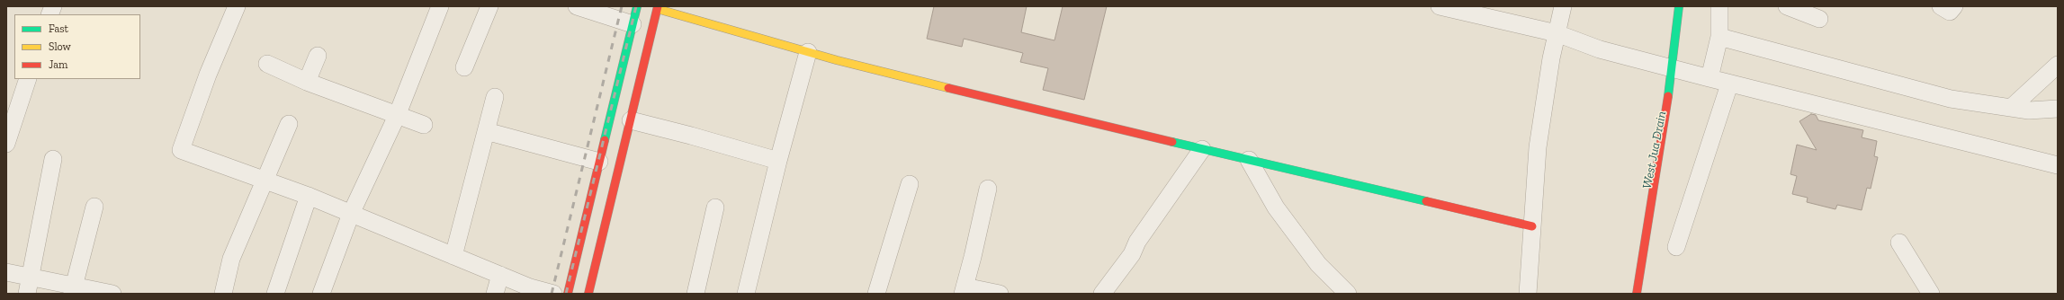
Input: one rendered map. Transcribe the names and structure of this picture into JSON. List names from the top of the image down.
{
  "water": ["West Jua Drain"],
  "legend": ["Fast", "Slow", "Jam"]
}
